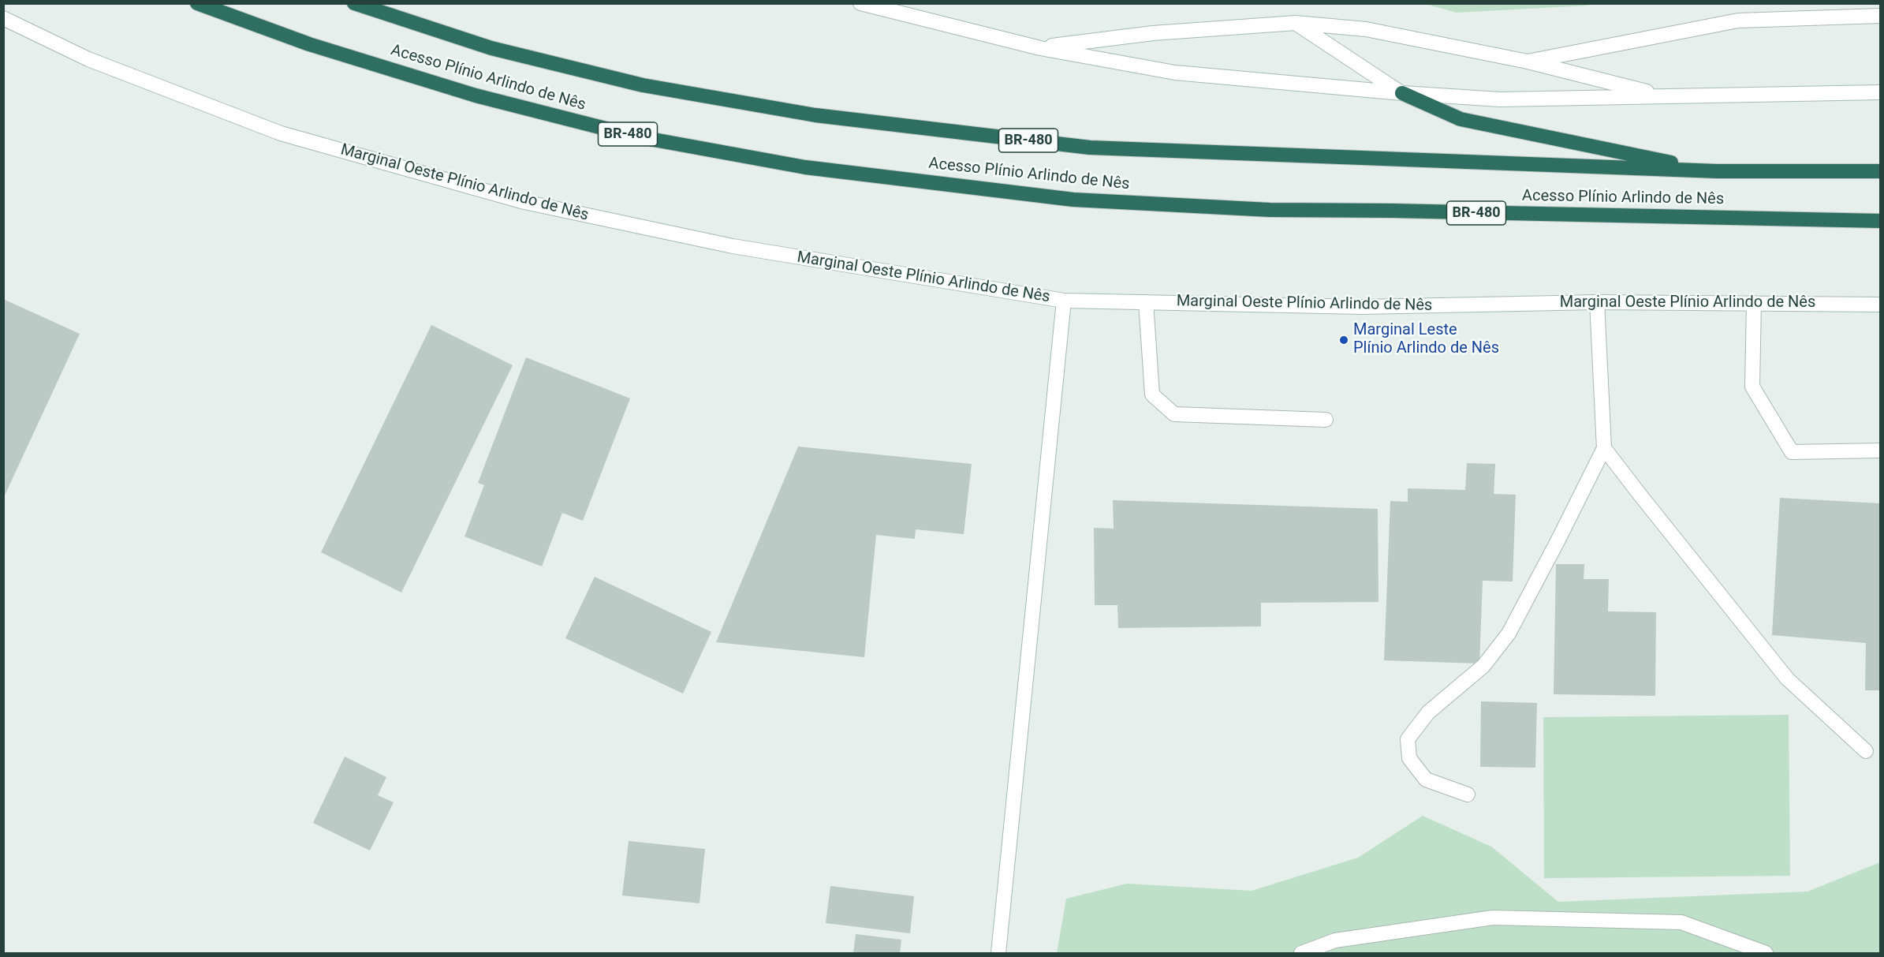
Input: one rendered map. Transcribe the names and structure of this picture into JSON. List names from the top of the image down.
{
  "streets": {
    "highway": ["Acesso Plínio Arlindo de Nês", "BR-480"],
    "main road": ["Marginal Oeste Plínio Arlindo de Nês"]
  },
  "places": ["Marginal Leste Plínio Arlindo de Nês"]
}
